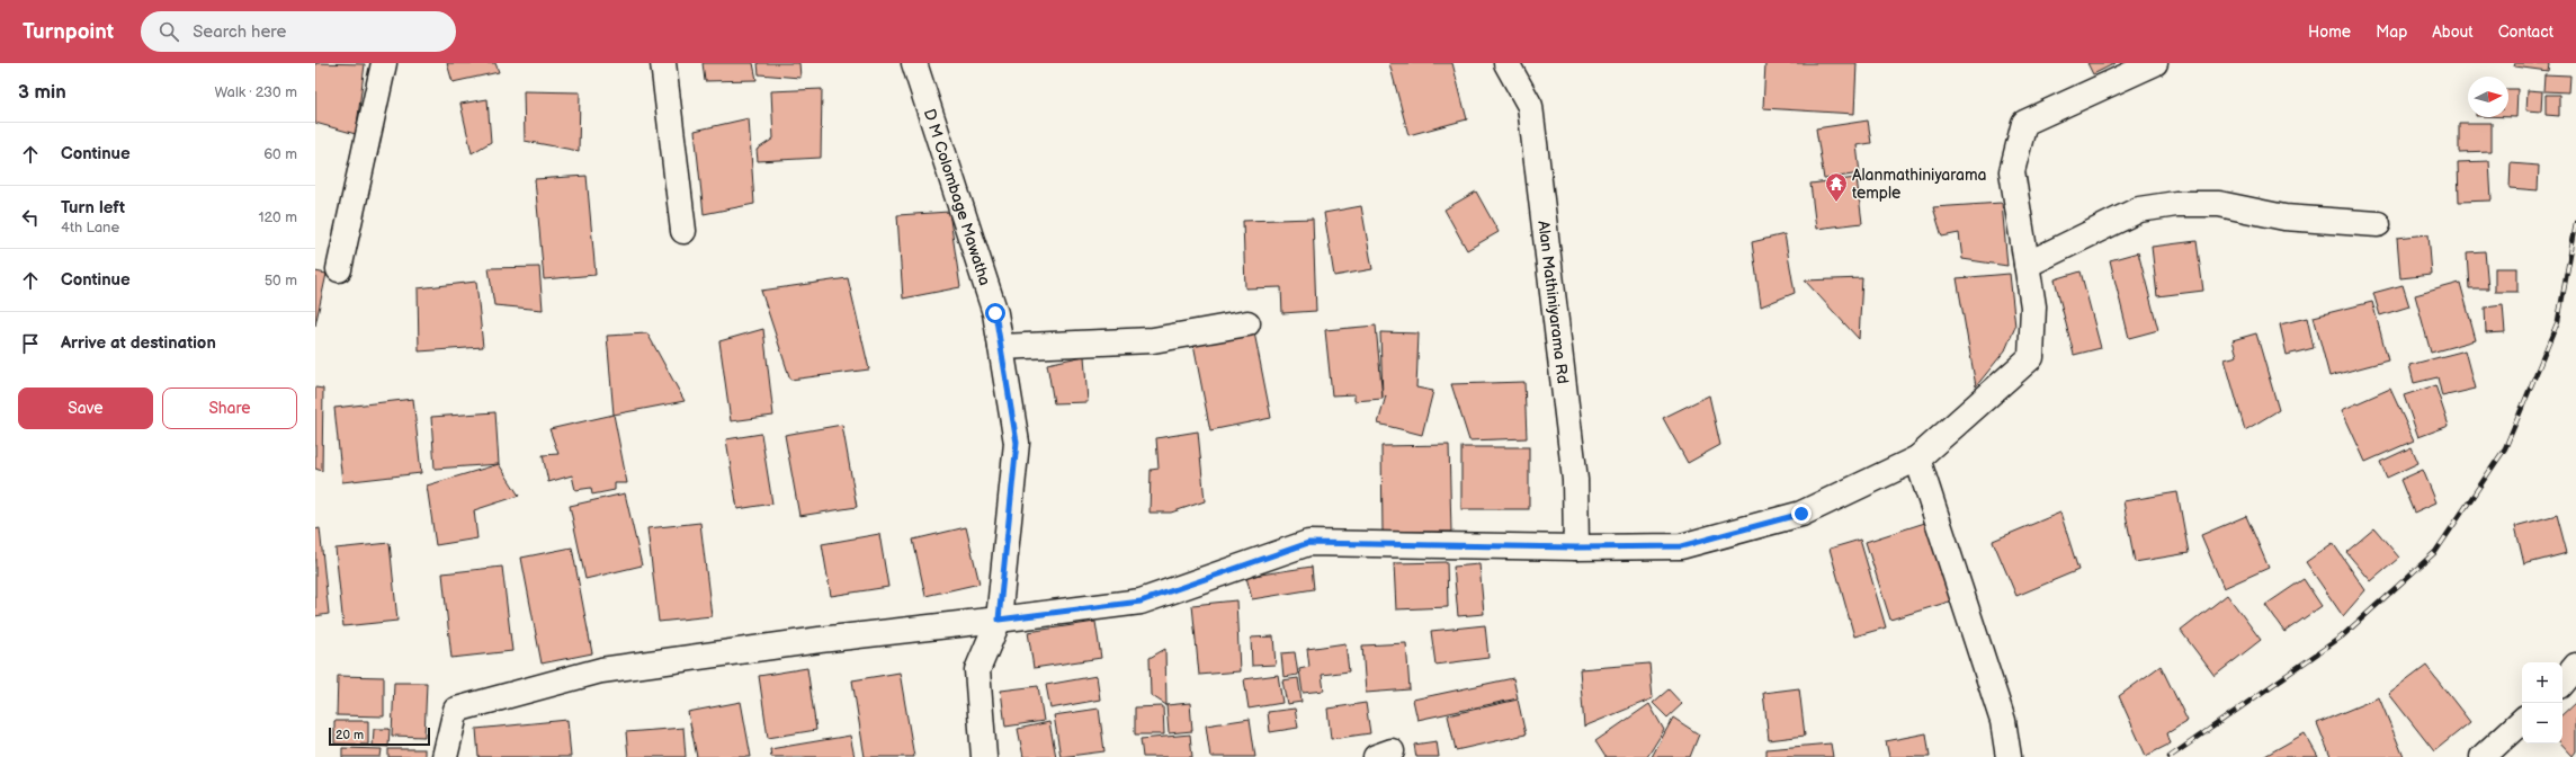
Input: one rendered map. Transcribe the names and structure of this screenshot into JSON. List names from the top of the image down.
{
  "streets": {
    "street": ["D M Colombage Mawatha", "Alan Mathiniyarama Rd"]
  },
  "places": {
    "temple": ["Alanmathiniyarama temple"]
  },
  "scale_bar": "20 m",
  "north": "right",
  "page": {
    "header": "Turnpoint",
    "search": "Search here",
    "nav": [
      "Home",
      "Map",
      "About",
      "Contact"
    ],
    "heading": ["3 min", "Walk · 230 m"],
    "list": [
      ["Continue", "60 m"],
      ["Turn left", "4th Lane", "120 m"],
      ["Continue", "50 m"],
      "Arrive at destination"
    ],
    "buttons": ["Save", "Share"],
    "map_buttons": ["+", "−"],
    "scale": "20 m"
  }
}
